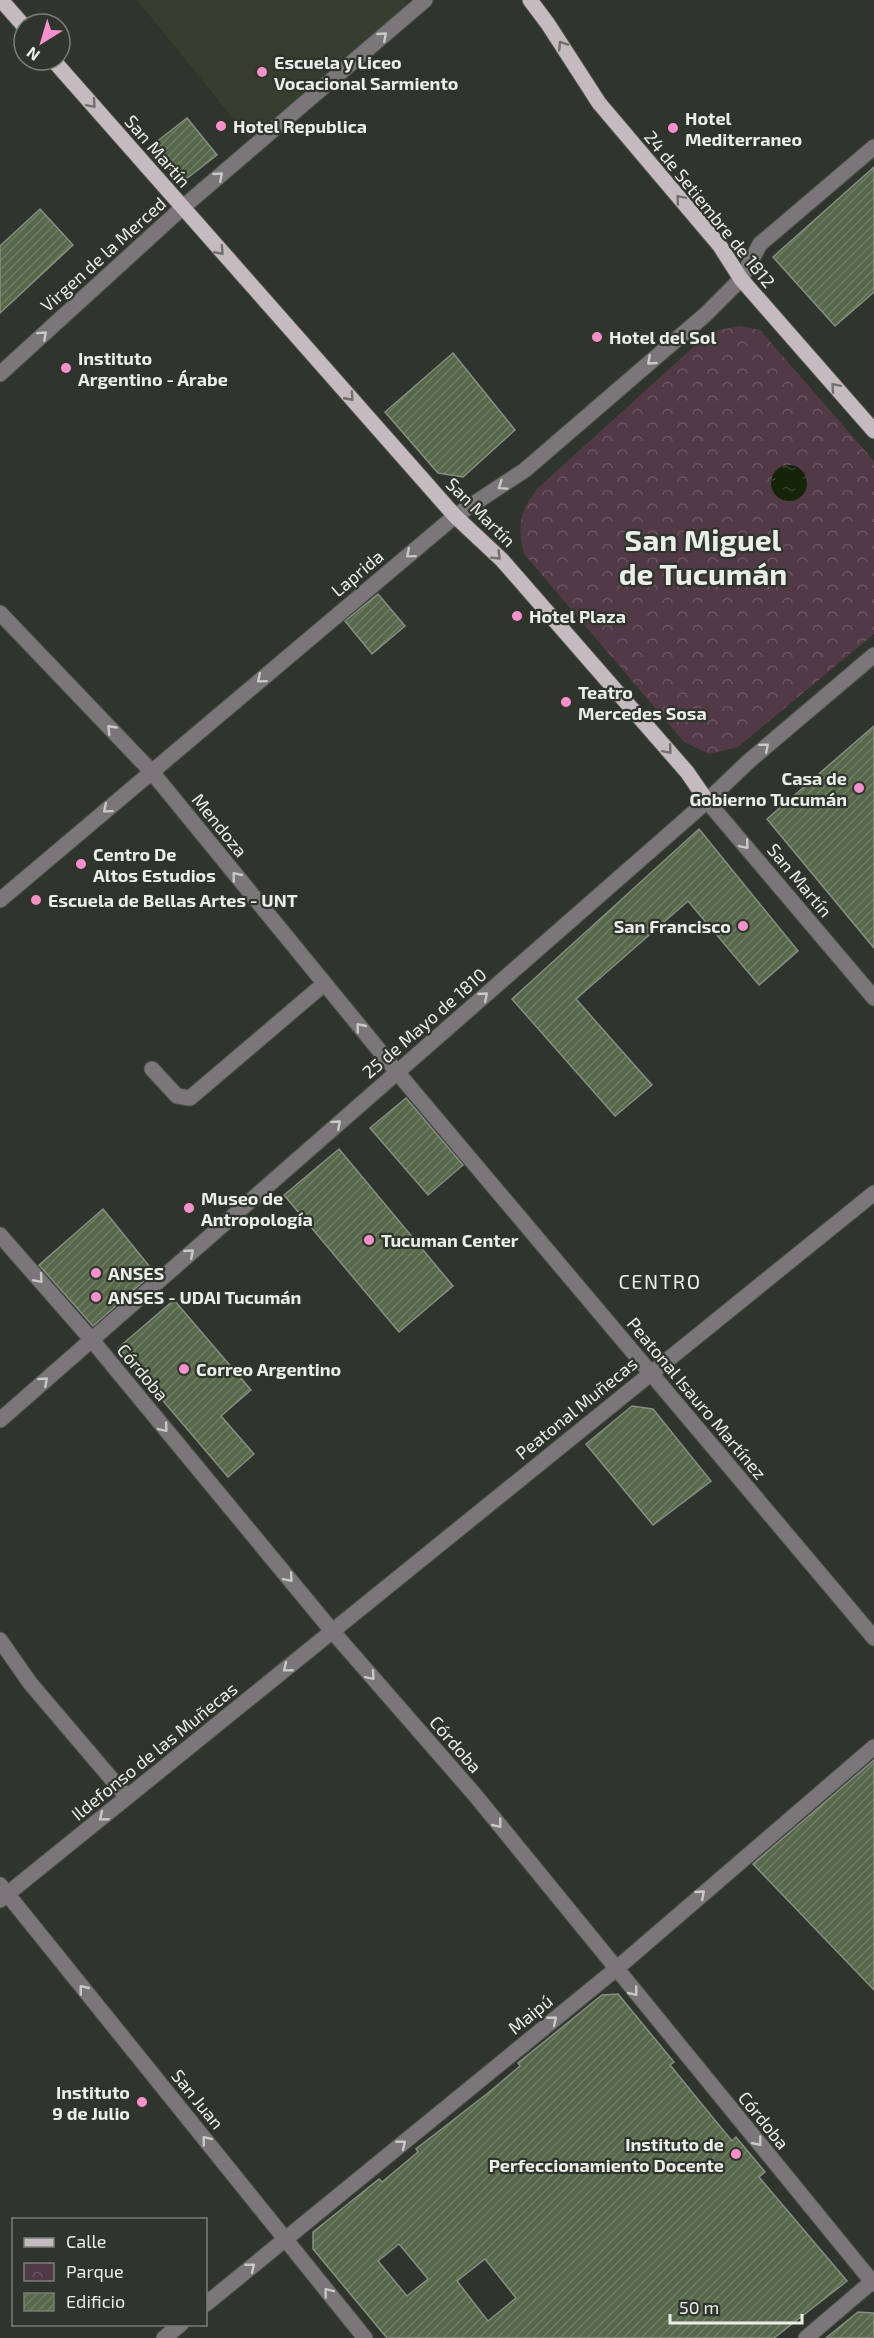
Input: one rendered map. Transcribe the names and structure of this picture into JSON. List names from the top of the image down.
{
  "streets": {
    "main road": ["San Martín", "24 de Setiembre de 1812"],
    "street": [
      "Virgen de la Merced",
      "Laprida",
      "Mendoza",
      "25 de Mayo de 1810",
      "Córdoba",
      "Peatonal Isauro Martínez",
      "Peatonal Muñecas",
      "Ildefonso de las Muñecas",
      "Maipú",
      "San Juan"
    ]
  },
  "crossings": [
    ["San Martín", "Virgen de la Merced"],
    ["San Martín", "Laprida"],
    ["San Martín", "25 de Mayo de 1810"],
    ["24 de Setiembre de 1812", "Laprida"],
    ["Laprida", "Mendoza"],
    ["Mendoza", "25 de Mayo de 1810"],
    ["Mendoza", "Peatonal Isauro Martínez"],
    ["25 de Mayo de 1810", "Córdoba"],
    ["25 de Mayo de 1810", "Peatonal Isauro Martínez"],
    ["Córdoba", "Peatonal Muñecas"],
    ["Córdoba", "Ildefonso de las Muñecas"],
    ["Córdoba", "Maipú"],
    ["Peatonal Isauro Martínez", "Peatonal Muñecas"],
    ["Peatonal Muñecas", "Ildefonso de las Muñecas"],
    ["Ildefonso de las Muñecas", "San Juan"],
    ["Maipú", "San Juan"]
  ],
  "one_way": [
    "San Martín",
    "24 de Setiembre de 1812",
    "Virgen de la Merced",
    "Laprida",
    "Mendoza",
    "25 de Mayo de 1810",
    "Córdoba",
    "Ildefonso de las Muñecas",
    "Maipú",
    "San Juan"
  ],
  "districts": ["San Miguel de Tucumán", "CENTRO"],
  "places": [
    "Escuela y Liceo Vocacional Sarmiento",
    "Hotel Republica",
    "Hotel Mediterraneo",
    "Hotel del Sol",
    "Instituto Argentino - Árabe",
    "Hotel Plaza",
    "Teatro Mercedes Sosa",
    "Casa de Gobierno Tucumán",
    "Centro De Altos Estudios",
    "Escuela de Bellas Artes - UNT",
    "San Francisco",
    "Museo de Antropología",
    "Tucuman Center",
    "ANSES",
    "ANSES - UDAI Tucumán",
    "Correo Argentino",
    "Instituto 9 de Julio",
    "Instituto de Perfeccionamiento Docente"
  ],
  "legend": ["Calle", "Parque", "Edificio"],
  "scale_bar": "50 m",
  "north": "bottom left"
}
